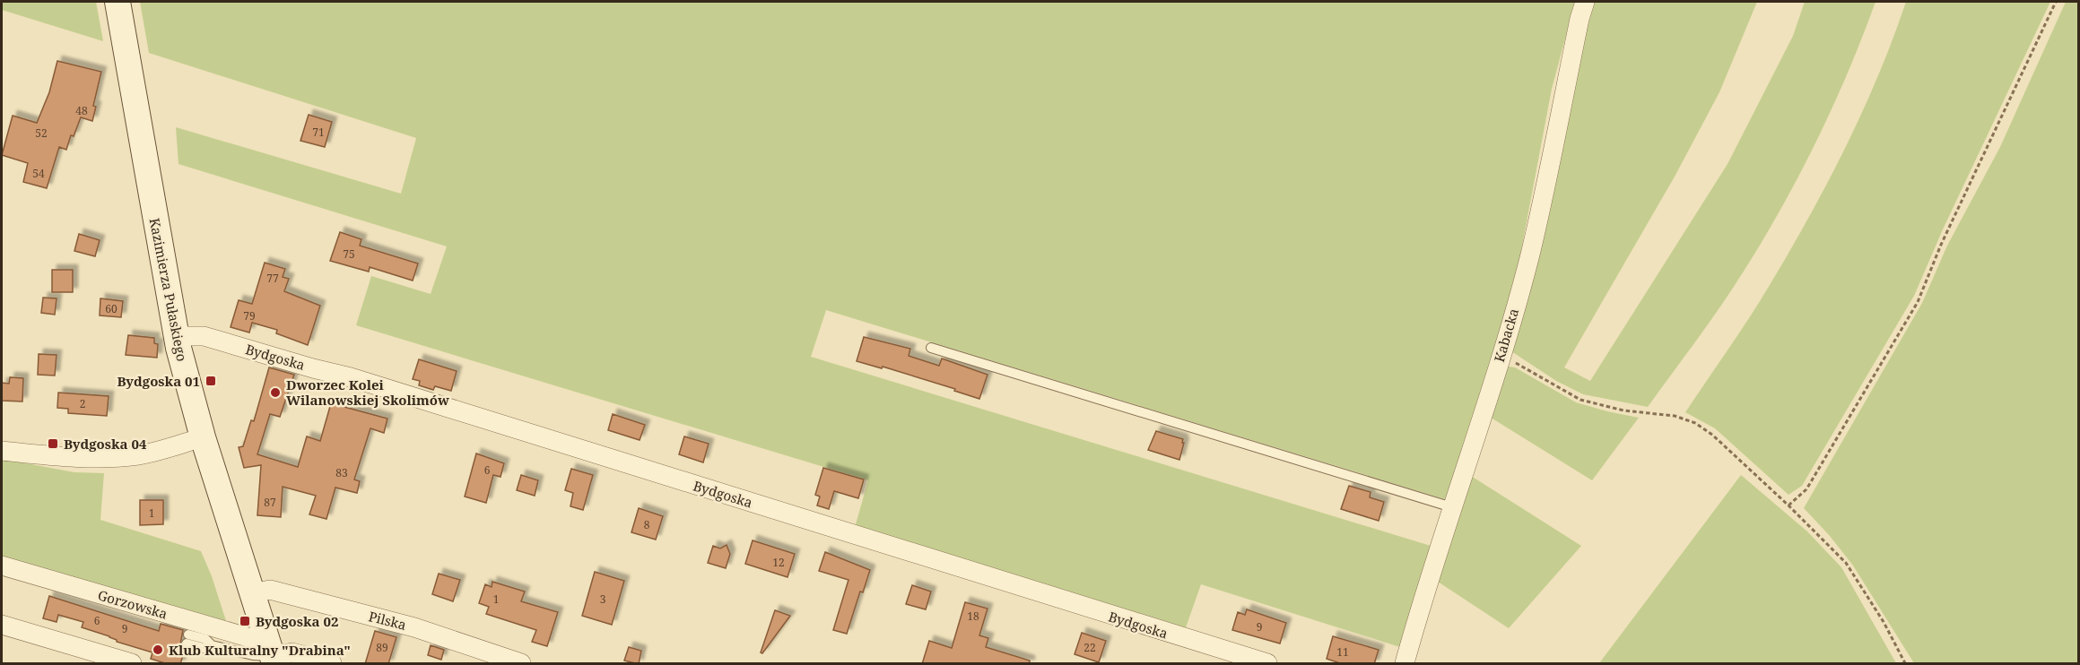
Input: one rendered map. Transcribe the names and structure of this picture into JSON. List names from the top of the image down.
{
  "streets": {
    "main road": ["Kazimierza Pułaskiego"],
    "street": [
      "Kabacka",
      "Bydgoska",
      "Gorzowska",
      "Pilska"
    ]
  },
  "crossings": [
    ["Kazimierza Pułaskiego", "Bydgoska"],
    ["Kazimierza Pułaskiego", "Gorzowska"],
    ["Kazimierza Pułaskiego", "Pilska"]
  ],
  "places": {
    "transit": ["Bydgoska 01", "Bydgoska 04", "Bydgoska 02"],
    "other": ["Dworzec Kolei Wilanowskiej Skolimów", "Klub Kulturalny \"Drabina\""]
  },
  "house_numbers": [
    "48",
    "71",
    "52",
    "54",
    "75",
    "77",
    "60",
    "79",
    "2",
    "6",
    "83",
    "87",
    "1",
    "8",
    "12",
    "1",
    "3",
    "18",
    "6",
    "9",
    "9",
    "89",
    "22",
    "11"
  ]
}
